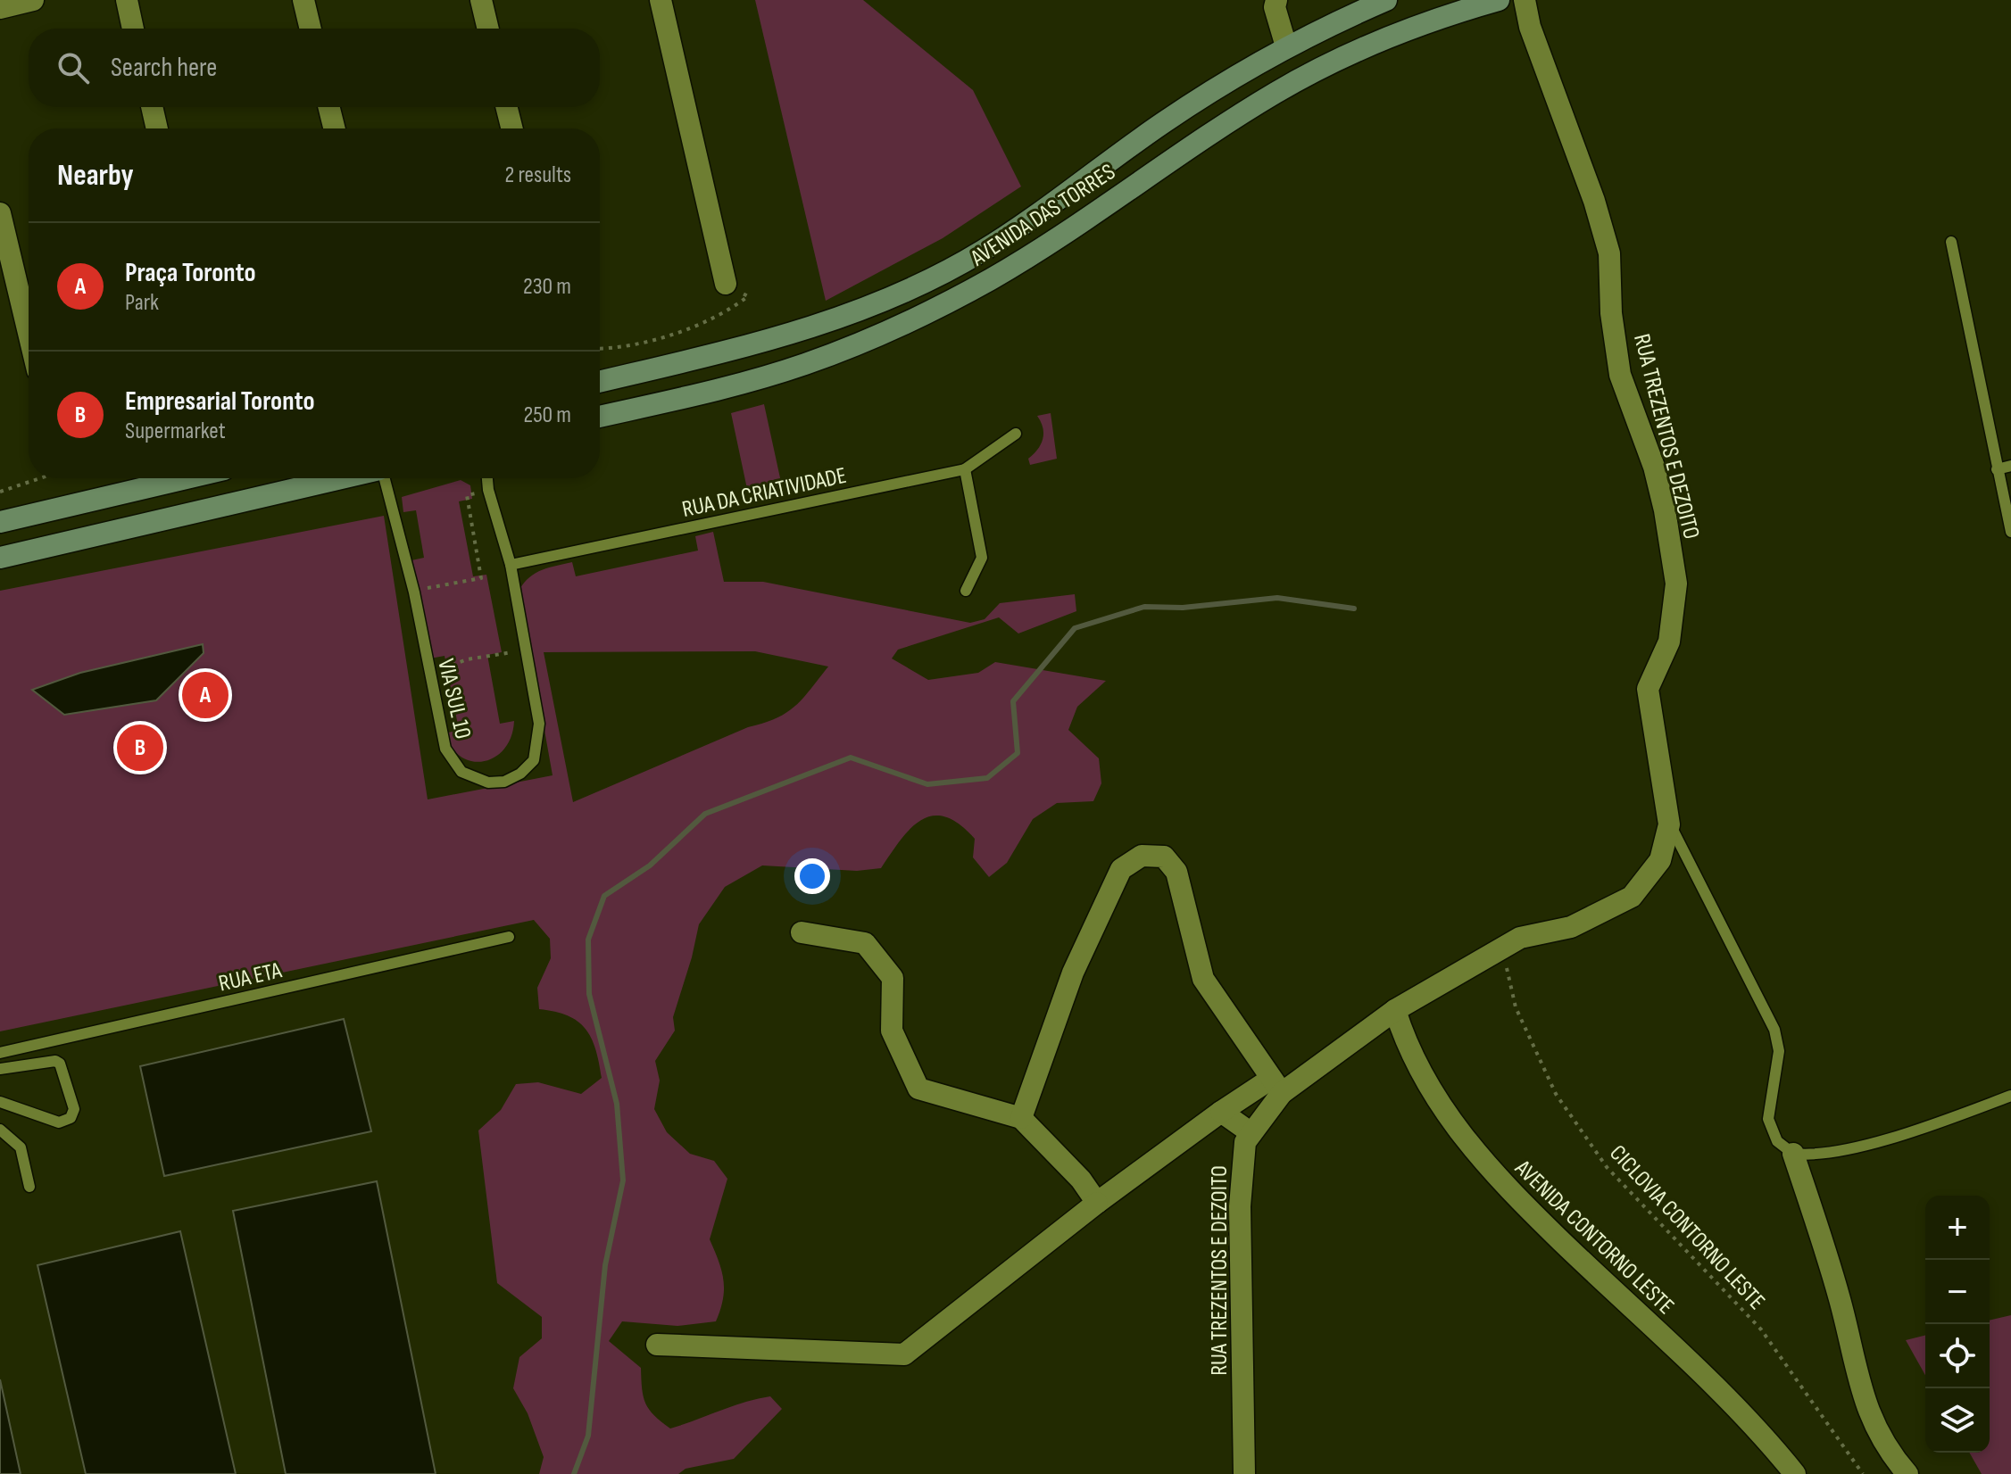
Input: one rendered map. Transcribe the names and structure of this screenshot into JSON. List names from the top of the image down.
{
  "streets": {
    "main road": ["AVENIDA DAS TORRES"],
    "street": ["RUA TREZENTOS E DEZOITO", "AVENIDA CONTORNO LESTE"],
    "lane": ["RUA DA CRIATIVIDADE", "VIA SUL 10", "RUA ETA"],
    "path": ["CICLOVIA CONTORNO LESTE"]
  },
  "crossings": [
    ["RUA TREZENTOS E DEZOITO", "CICLOVIA CONTORNO LESTE"],
    ["RUA TREZENTOS E DEZOITO", "AVENIDA CONTORNO LESTE"],
    ["RUA DA CRIATIVIDADE", "VIA SUL 10"]
  ],
  "page": {
    "search": "Search here",
    "heading": ["Nearby", "2 results"],
    "list": [
      {
        "mark": "A",
        "name": "Praça Toronto",
        "note": "Park",
        "value": "230 m"
      },
      {
        "mark": "B",
        "name": "Empresarial Toronto",
        "note": "Supermarket",
        "value": "250 m"
      }
    ],
    "pins": ["A", "B"],
    "map_buttons": ["+", "−"]
  }
}
